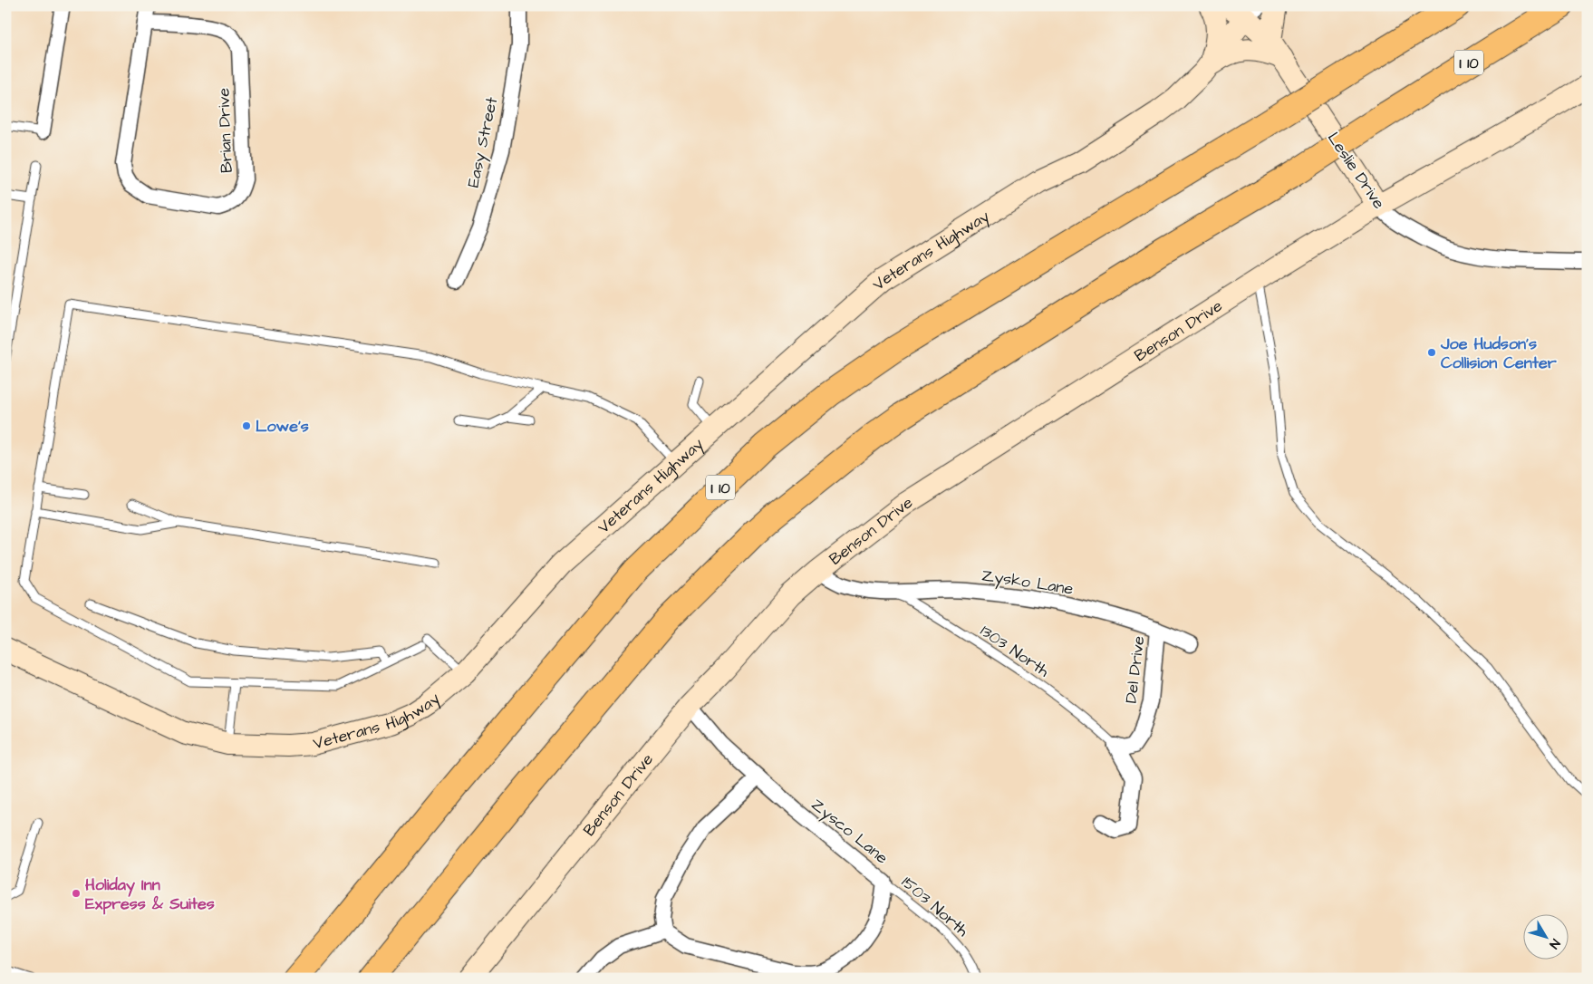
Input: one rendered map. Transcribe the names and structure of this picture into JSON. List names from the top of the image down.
{
  "streets": {
    "highway": ["I 10"],
    "street": [
      "Brian Drive",
      "Easy Street",
      "Leslie Drive",
      "Veterans Highway",
      "Benson Drive",
      "Zysko Lane",
      "Del Drive",
      "Zysco Lane"
    ],
    "lane": ["1303 North", "1503 North"]
  },
  "crossings": [
    ["Leslie Drive", "Veterans Highway"],
    ["Leslie Drive", "Benson Drive"],
    ["Benson Drive", "Zysko Lane"],
    ["Benson Drive", "Zysco Lane"],
    ["Zysko Lane", "1303 North"],
    ["Zysko Lane", "Del Drive"],
    ["1303 North", "Del Drive"],
    ["Zysco Lane", "1503 North"]
  ],
  "places": ["Joe Hudson's Collision Center", "Lowe's", "Holiday Inn Express & Suites"],
  "north": "bottom right"
}
